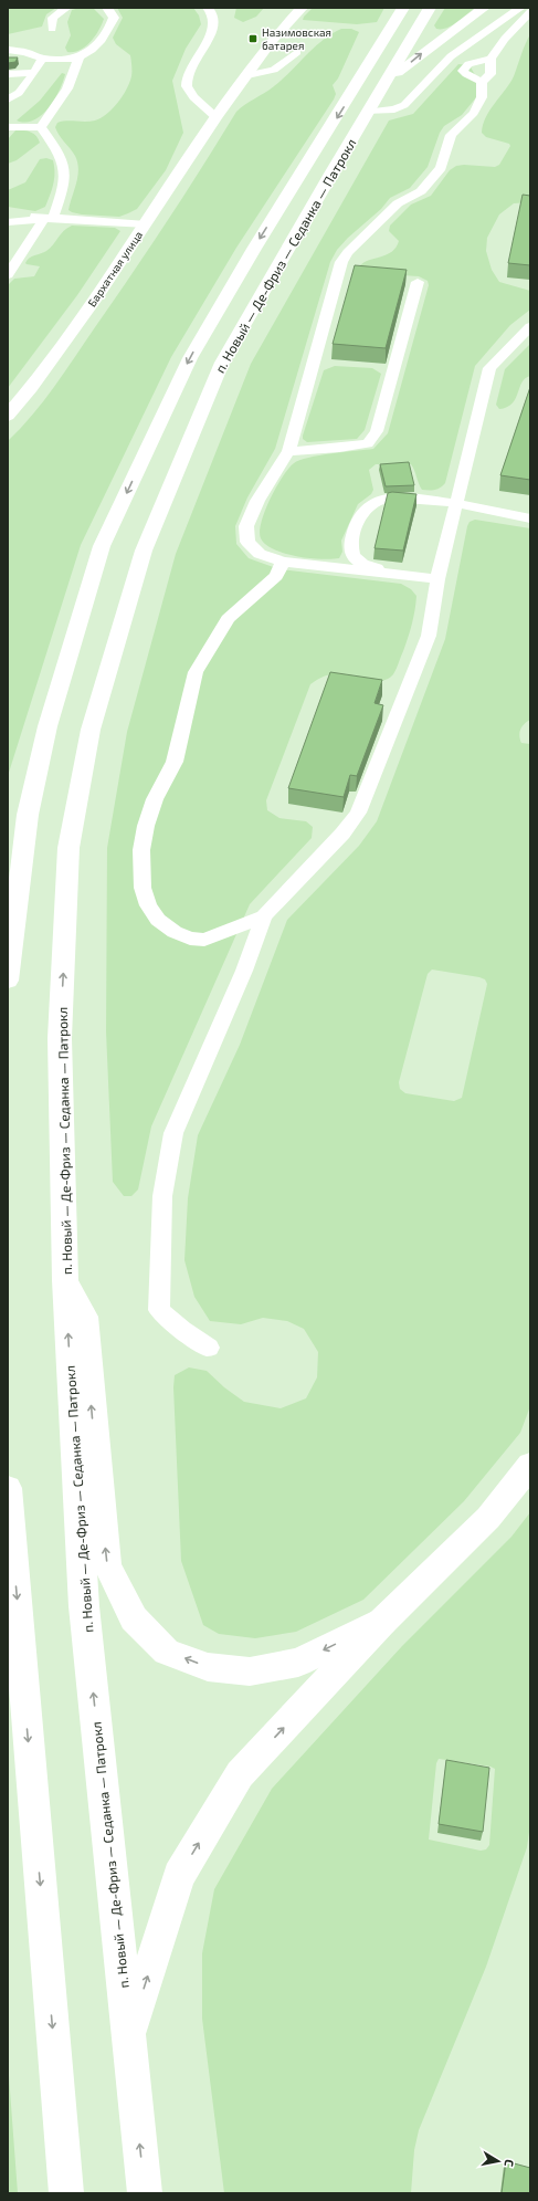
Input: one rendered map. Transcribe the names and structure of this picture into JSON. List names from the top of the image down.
{
  "streets": {
    "main road": ["п. Новый — Де-Фриз — Седанка — Патрокл", "Бархатная улица"]
  },
  "places": {
    "transit": ["Назимовская батарея"]
  },
  "north": "right"
}
